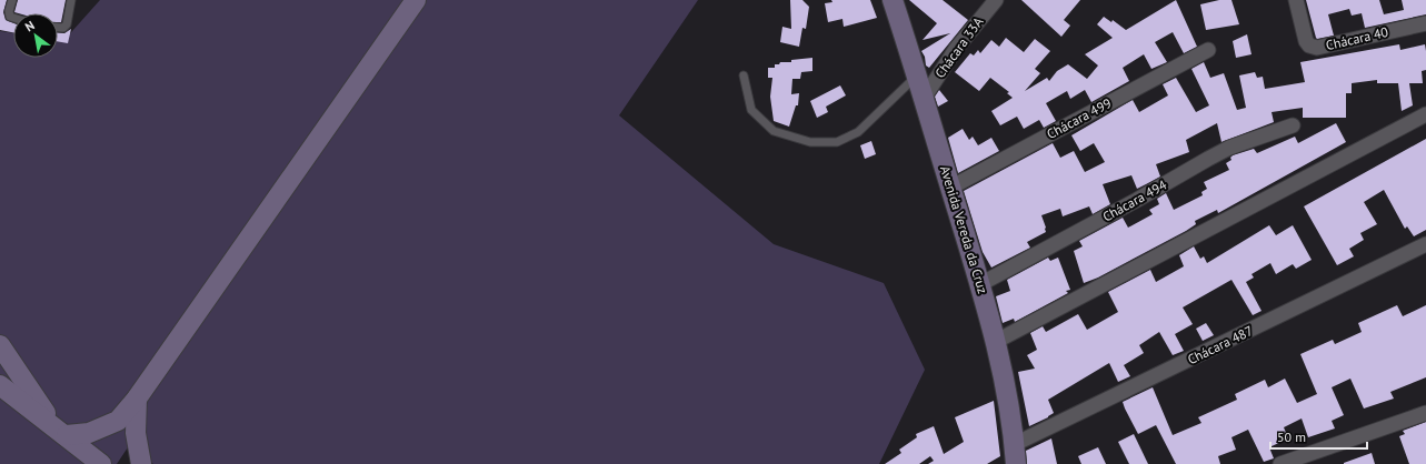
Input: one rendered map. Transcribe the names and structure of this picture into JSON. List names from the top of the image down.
{
  "streets": {
    "street": [
      "Chácara 40",
      "Chácara 33A",
      "Chácara 499",
      "Chácara 494",
      "Avenida Vereda da Cruz",
      "Chácara 487"
    ]
  },
  "crossings": [
    ["Chácara 33A", "Avenida Vereda da Cruz"],
    ["Chácara 499", "Avenida Vereda da Cruz"],
    ["Chácara 494", "Avenida Vereda da Cruz"],
    ["Avenida Vereda da Cruz", "Chácara 487"]
  ],
  "scale_bar": "50 m",
  "north": "top left"
}
